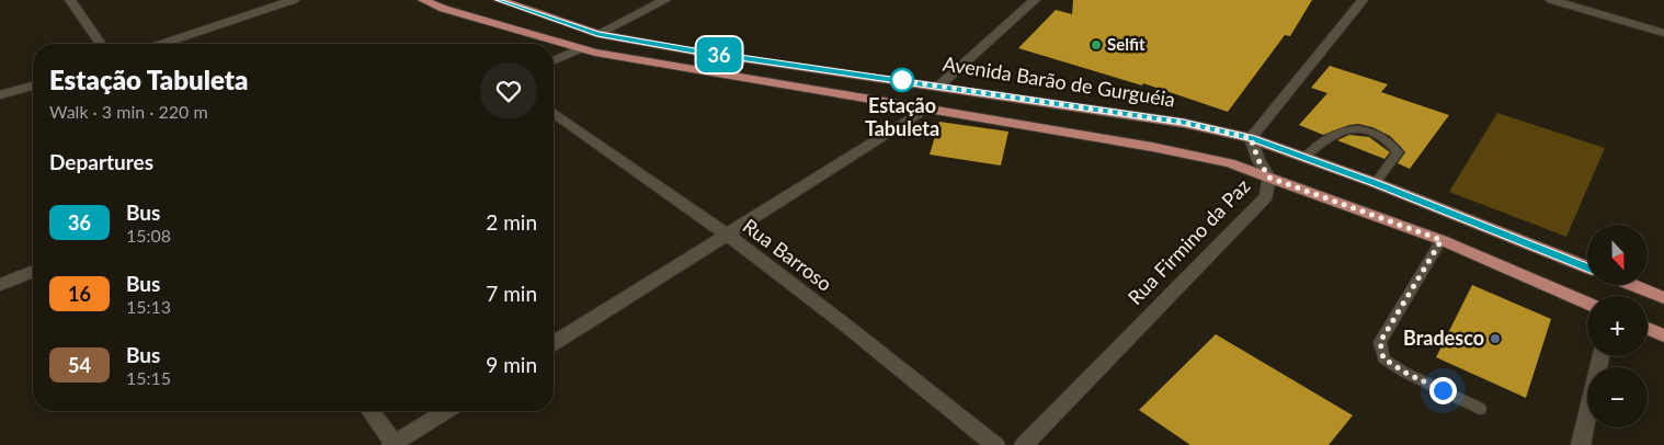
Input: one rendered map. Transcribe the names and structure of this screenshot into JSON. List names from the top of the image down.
{
  "streets": {
    "main road": ["Avenida Barão de Gurguéia"],
    "street": ["Rua Firmino da Paz", "Rua Barroso"]
  },
  "crossings": [
    ["Avenida Barão de Gurguéia", "Rua Firmino da Paz"]
  ],
  "places": ["Selfit", "Estação Tabuleta", "Bradesco"],
  "lines": ["bus line 36"],
  "north": "bottom",
  "page": {
    "on_map": "36",
    "heading": [
      ["Estação Tabuleta", "Walk · 3 min · 220 m"],
      "Departures"
    ],
    "list": [
      {
        "mark": "36",
        "name": "Bus",
        "note": "15:08",
        "value": "2 min"
      },
      {
        "mark": "16",
        "name": "Bus",
        "note": "15:13",
        "value": "7 min"
      },
      {
        "mark": "54",
        "name": "Bus",
        "note": "15:15",
        "value": "9 min"
      }
    ],
    "map_buttons": ["+", "−"]
  }
}
